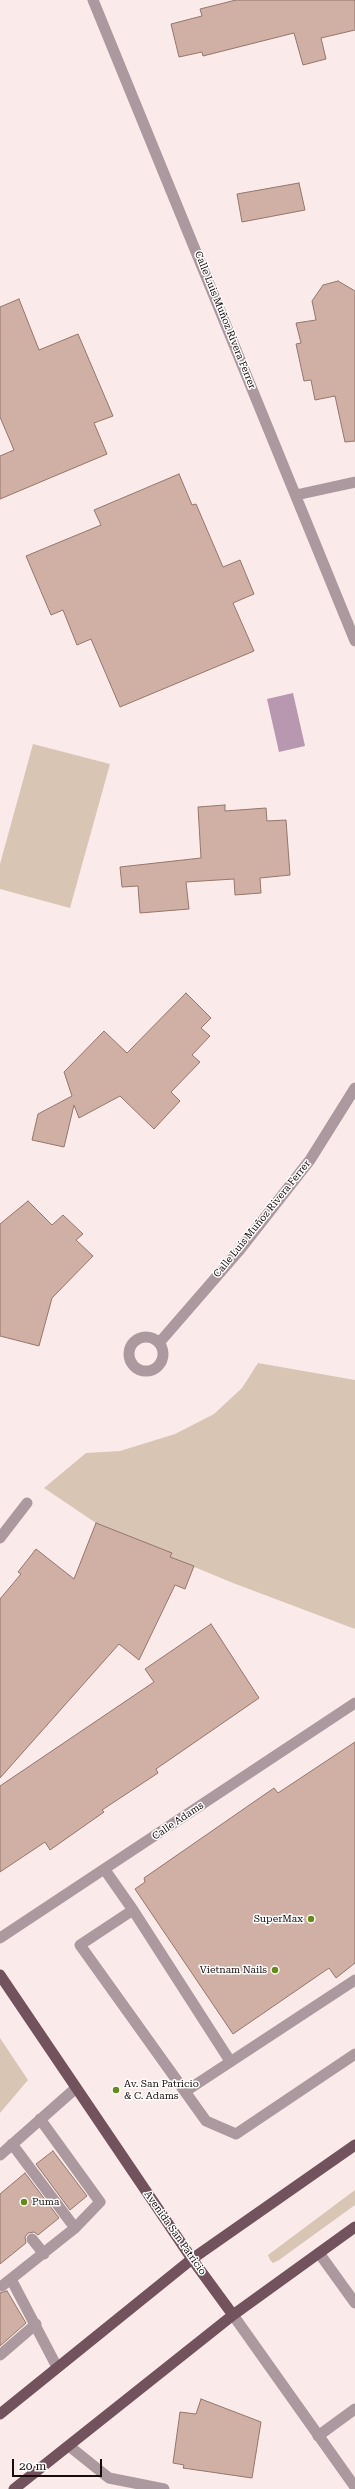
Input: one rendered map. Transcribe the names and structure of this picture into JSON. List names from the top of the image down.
{
  "streets": {
    "main road": ["Avenida San Patricio"],
    "street": ["Calle Luis Muñoz Rivera Ferrer", "Calle Adams"]
  },
  "places": [
    "SuperMax",
    "Vietnam Nails",
    "Av. San Patricio & C. Adams",
    "Puma"
  ],
  "scale_bar": "20 m"
}
